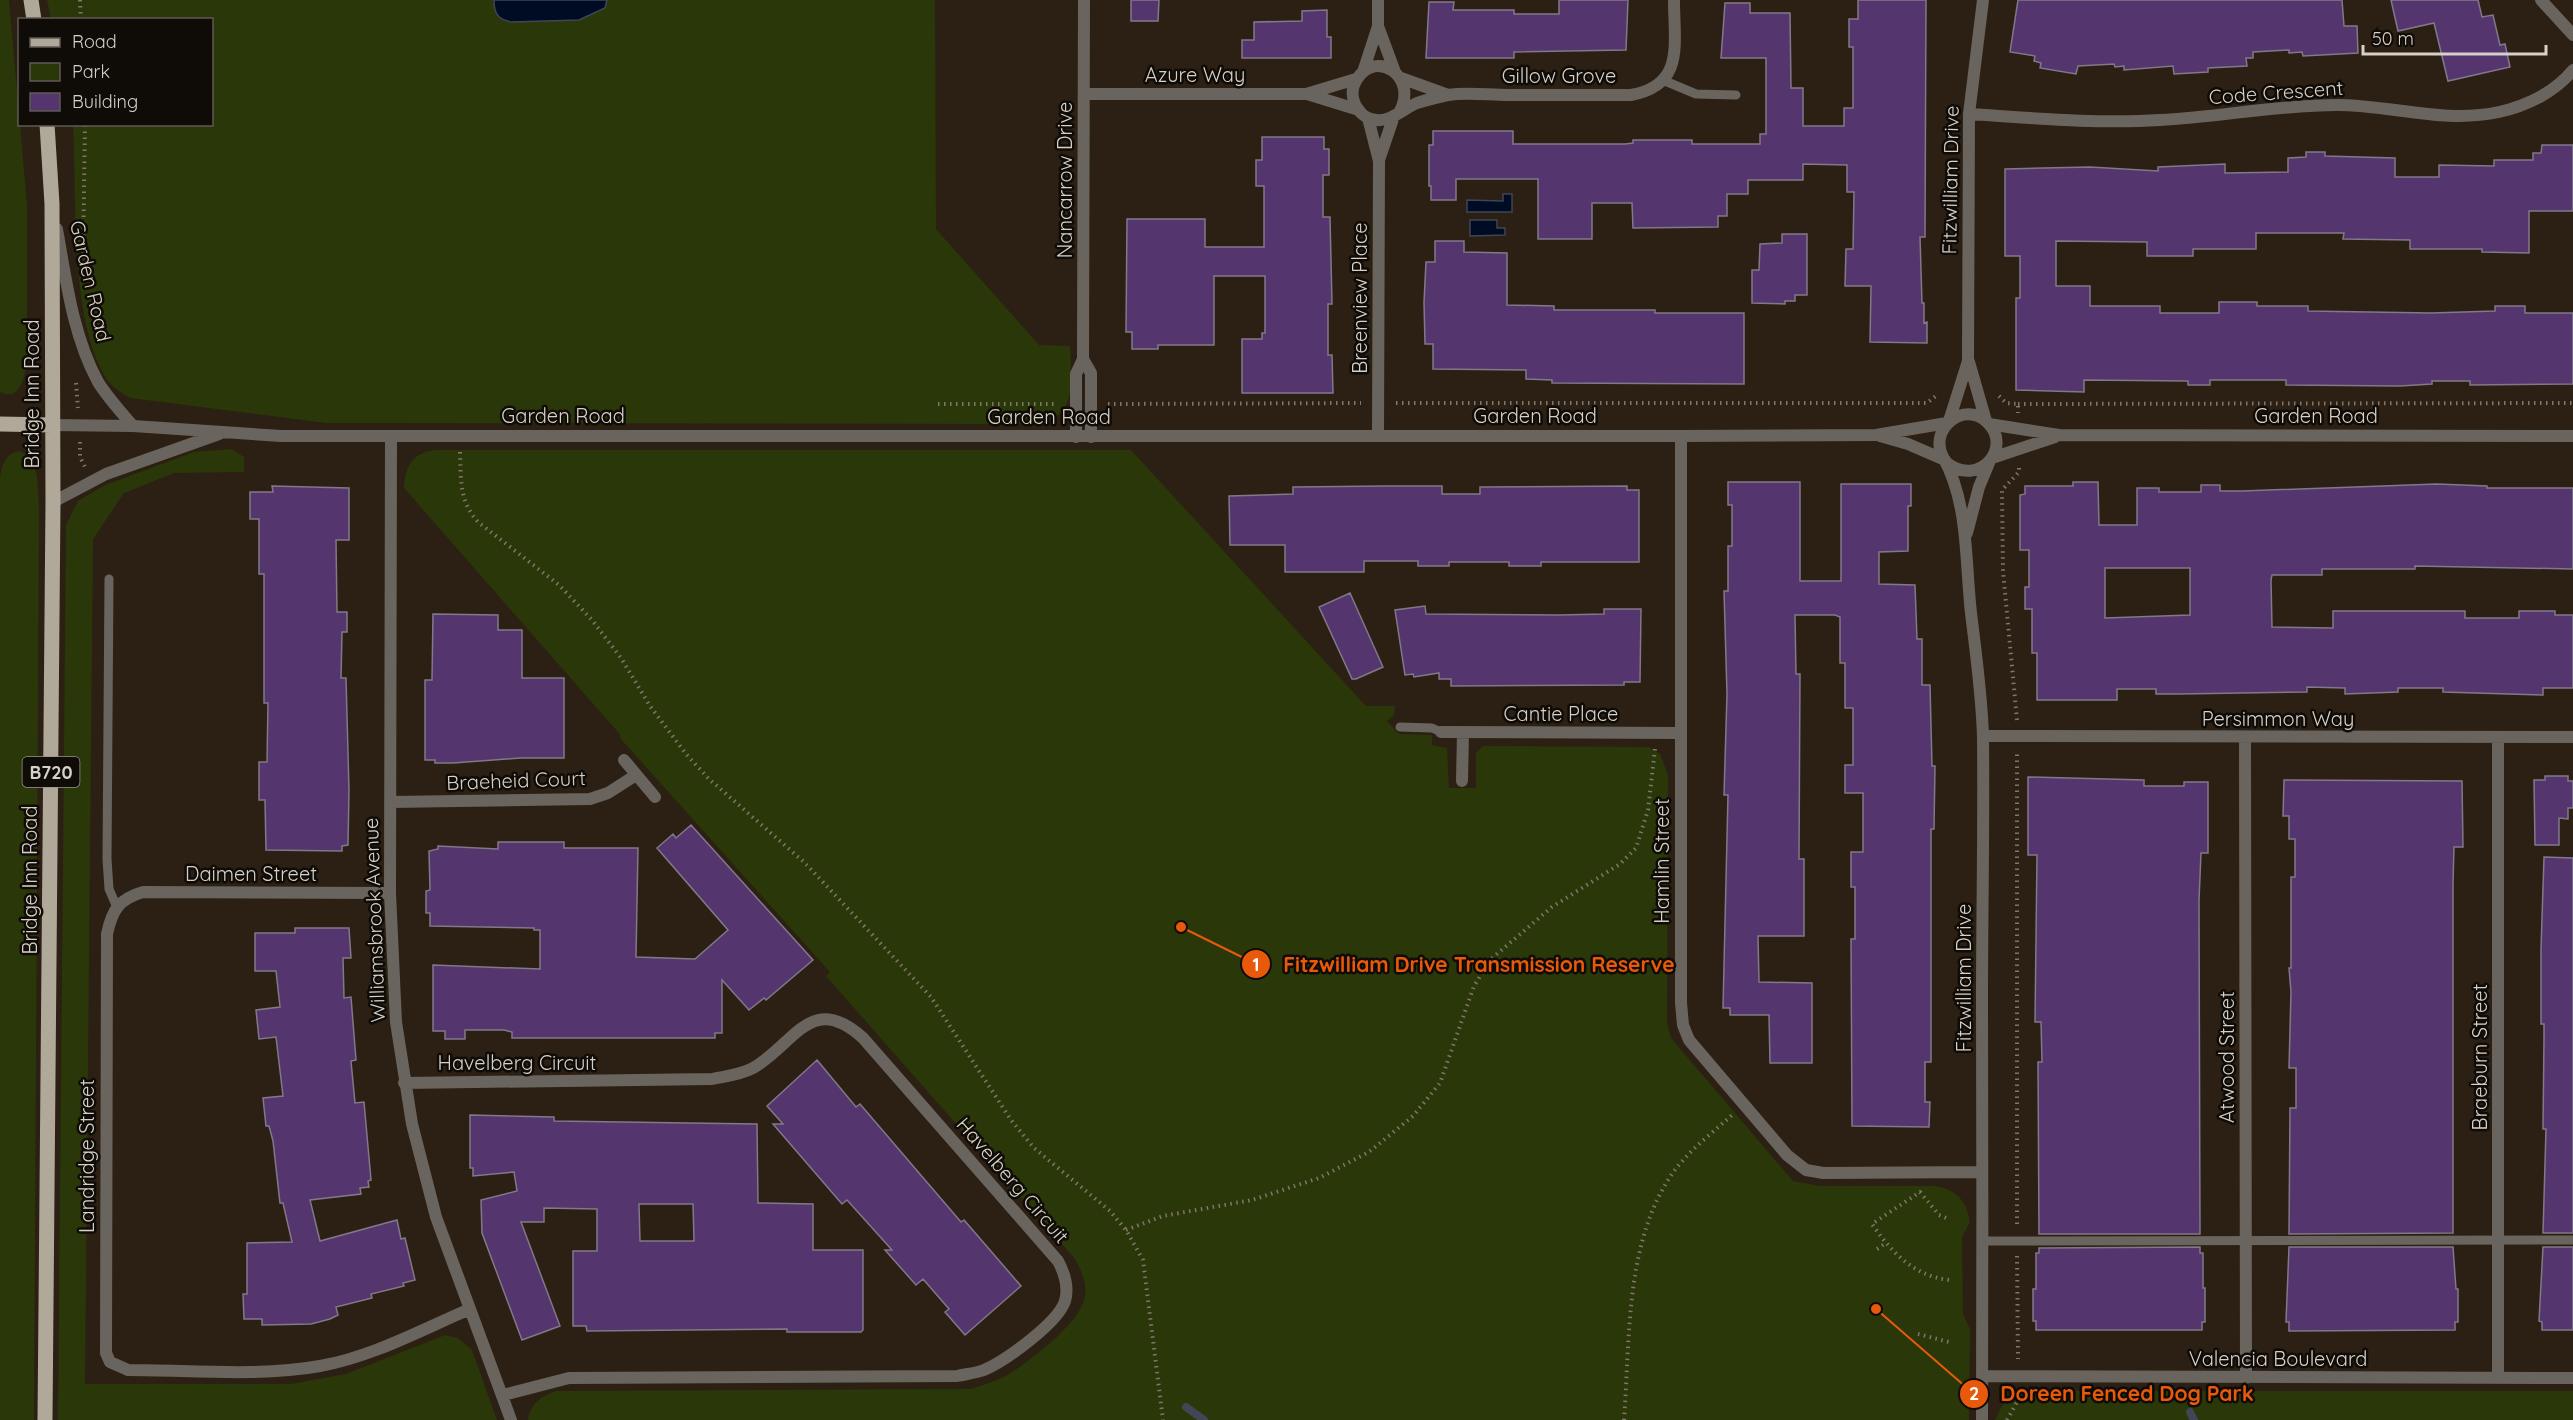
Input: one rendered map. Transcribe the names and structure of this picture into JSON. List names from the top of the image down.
{
  "streets": {
    "main road": ["Garden Road", "Bridge Inn Road", "B720"],
    "street": [
      "Azure Way",
      "Gillow Grove",
      "Code Crescent",
      "Nancarrow Drive",
      "Fitzwilliam Drive",
      "Breenview Place",
      "Cantie Place",
      "Persimmon Way",
      "Braeheid Court",
      "Hamlin Street",
      "Daimen Street",
      "Williamsbrook Avenue",
      "Atwood Street",
      "Braeburn Street",
      "Havelberg Circuit",
      "Landridge Street",
      "Valencia Boulevard"
    ]
  },
  "crossings": [
    ["Azure Way", "Gillow Grove"],
    ["Azure Way", "Nancarrow Drive"],
    ["Azure Way", "Breenview Place"],
    ["Gillow Grove", "Breenview Place"],
    ["Code Crescent", "Fitzwilliam Drive"],
    ["Nancarrow Drive", "Garden Road"],
    ["Fitzwilliam Drive", "Garden Road"],
    ["Fitzwilliam Drive", "Persimmon Way"],
    ["Fitzwilliam Drive", "Hamlin Street"],
    ["Fitzwilliam Drive", "Valencia Boulevard"],
    ["Garden Road", "Breenview Place"],
    ["Garden Road", "Bridge Inn Road"],
    ["Garden Road", "Hamlin Street"],
    ["Garden Road", "Williamsbrook Avenue"],
    ["Cantie Place", "Hamlin Street"],
    ["Persimmon Way", "Atwood Street"],
    ["Persimmon Way", "Braeburn Street"],
    ["Braeheid Court", "Williamsbrook Avenue"],
    ["Daimen Street", "Williamsbrook Avenue"],
    ["Daimen Street", "Landridge Street"],
    ["Williamsbrook Avenue", "Havelberg Circuit"],
    ["Williamsbrook Avenue", "Landridge Street"],
    ["Atwood Street", "Valencia Boulevard"],
    ["Braeburn Street", "Valencia Boulevard"]
  ],
  "places": ["Fitzwilliam Drive Transmission Reserve", "Doreen Fenced Dog Park"],
  "legend": ["Road", "Park", "Building"],
  "scale_bar": "50 m"
}
